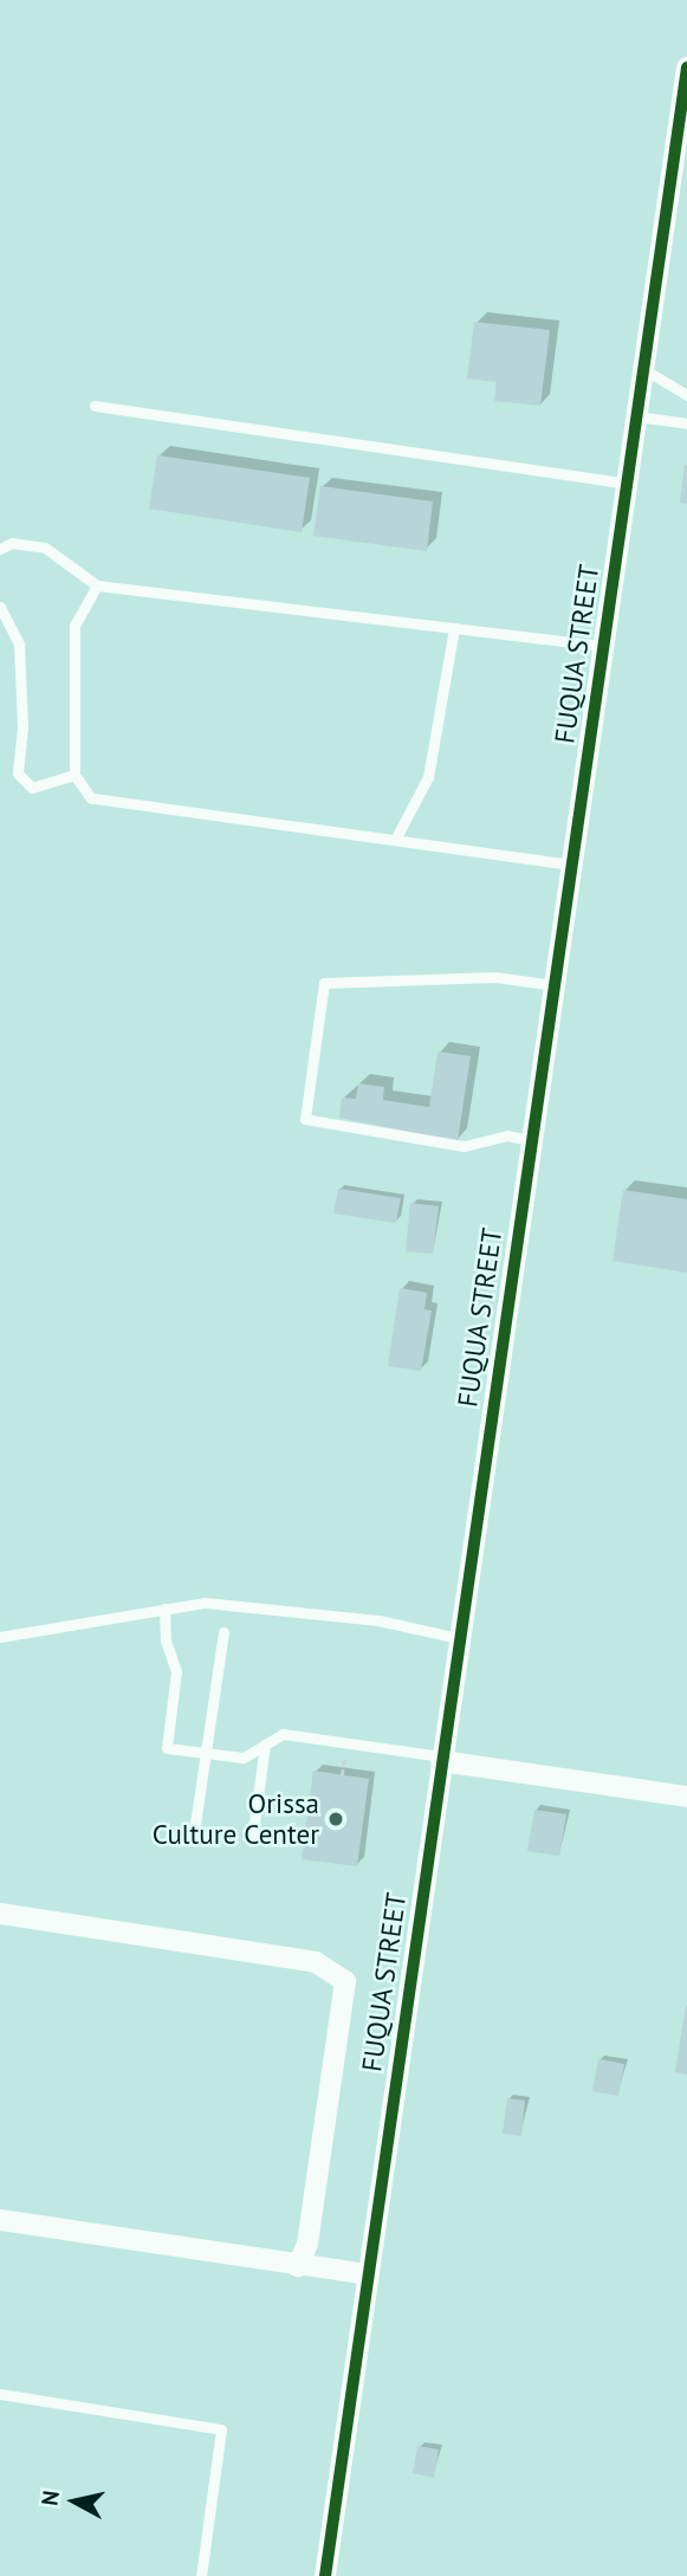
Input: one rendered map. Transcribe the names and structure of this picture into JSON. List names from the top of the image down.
{
  "streets": {
    "street": ["FUQUA STREET"]
  },
  "places": ["Orissa Culture Center"],
  "north": "left"
}
